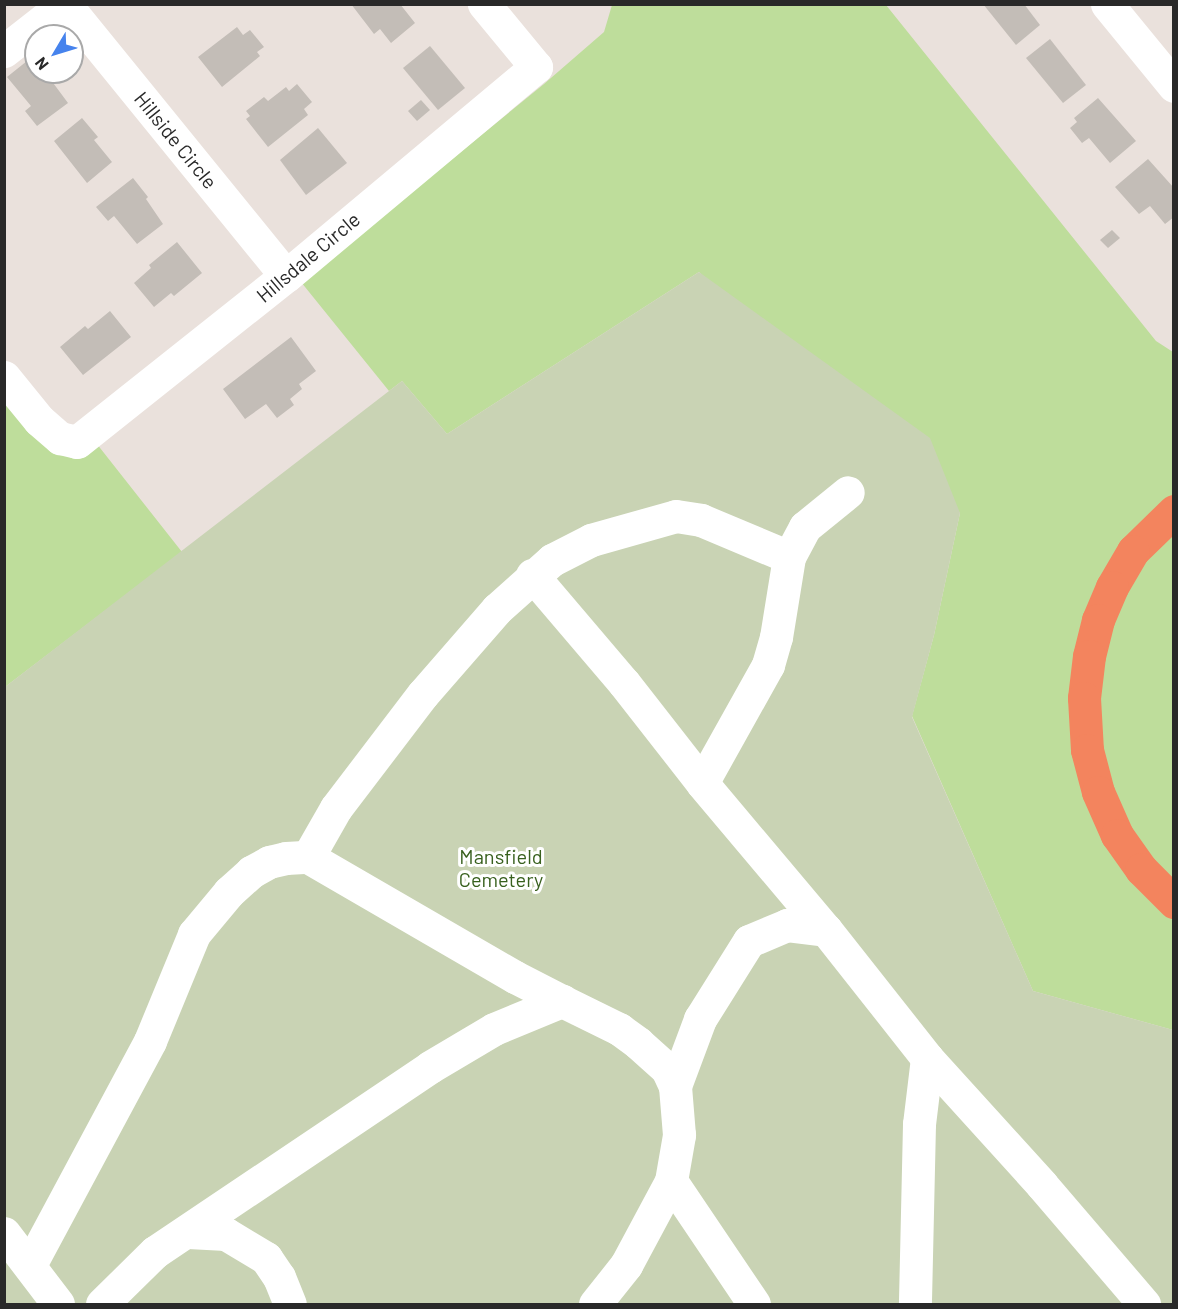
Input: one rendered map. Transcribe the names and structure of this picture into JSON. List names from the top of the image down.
{
  "streets": {
    "street": ["Hillside Circle", "Hillsdale Circle"]
  },
  "crossings": [
    ["Hillside Circle", "Hillsdale Circle"]
  ],
  "parks": ["Mansfield Cemetery"],
  "north": "bottom left"
}
